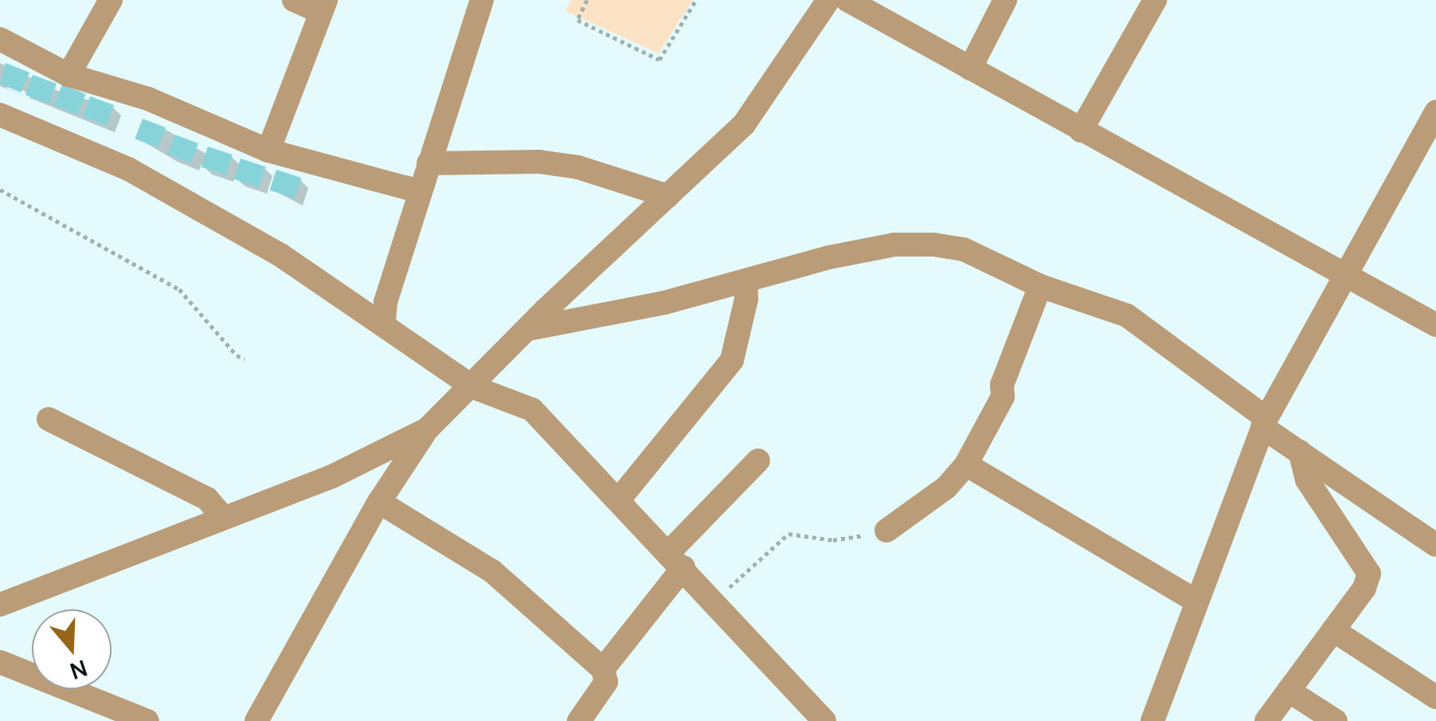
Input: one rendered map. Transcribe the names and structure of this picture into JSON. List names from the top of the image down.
{
  "north": "bottom"
}
